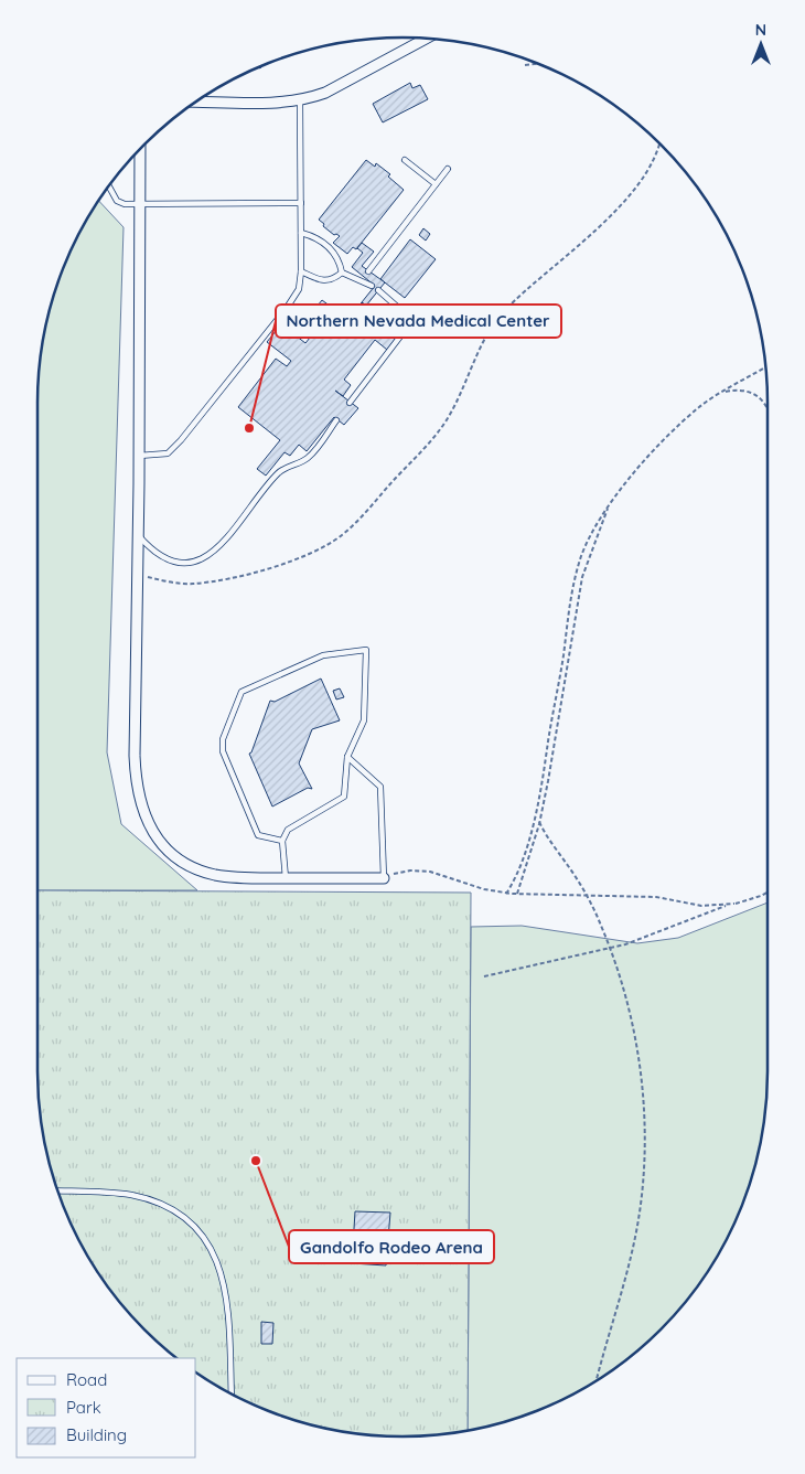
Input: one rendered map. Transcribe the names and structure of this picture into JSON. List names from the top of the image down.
{
  "places": ["Northern Nevada Medical Center", "Gandolfo Rodeo Arena"],
  "legend": ["Road", "Park", "Building"],
  "north": "top"
}
